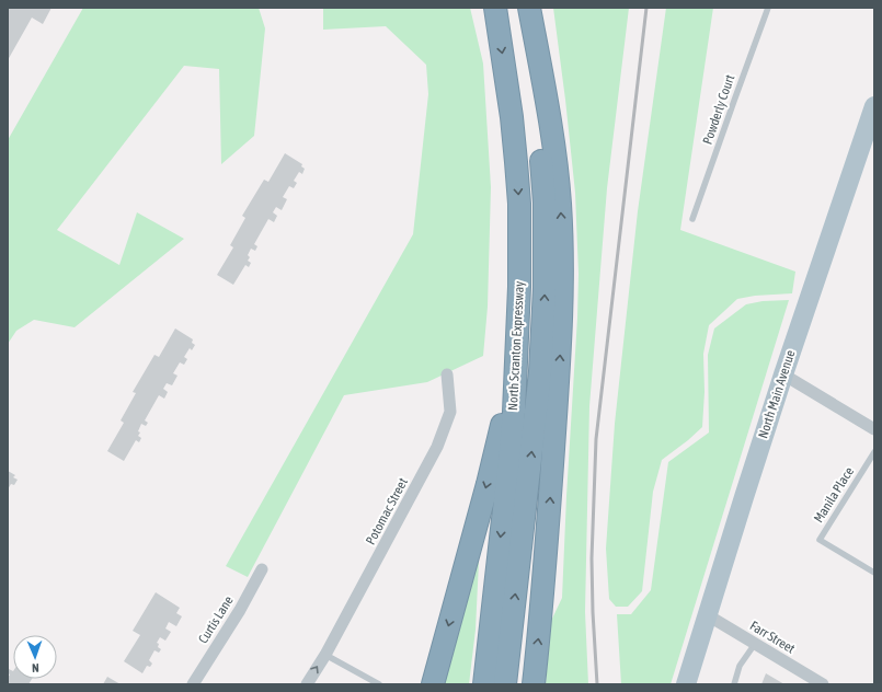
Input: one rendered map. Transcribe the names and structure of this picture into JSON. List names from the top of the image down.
{
  "streets": {
    "highway": ["North Scranton Expressway"],
    "main road": ["North Main Avenue"],
    "street": ["Potomac Street", "Curtis Lane", "Farr Street"],
    "lane": ["Powderly Court", "Manila Place"]
  },
  "crossings": [
    ["North Main Avenue", "Farr Street"]
  ],
  "north": "bottom"
}
